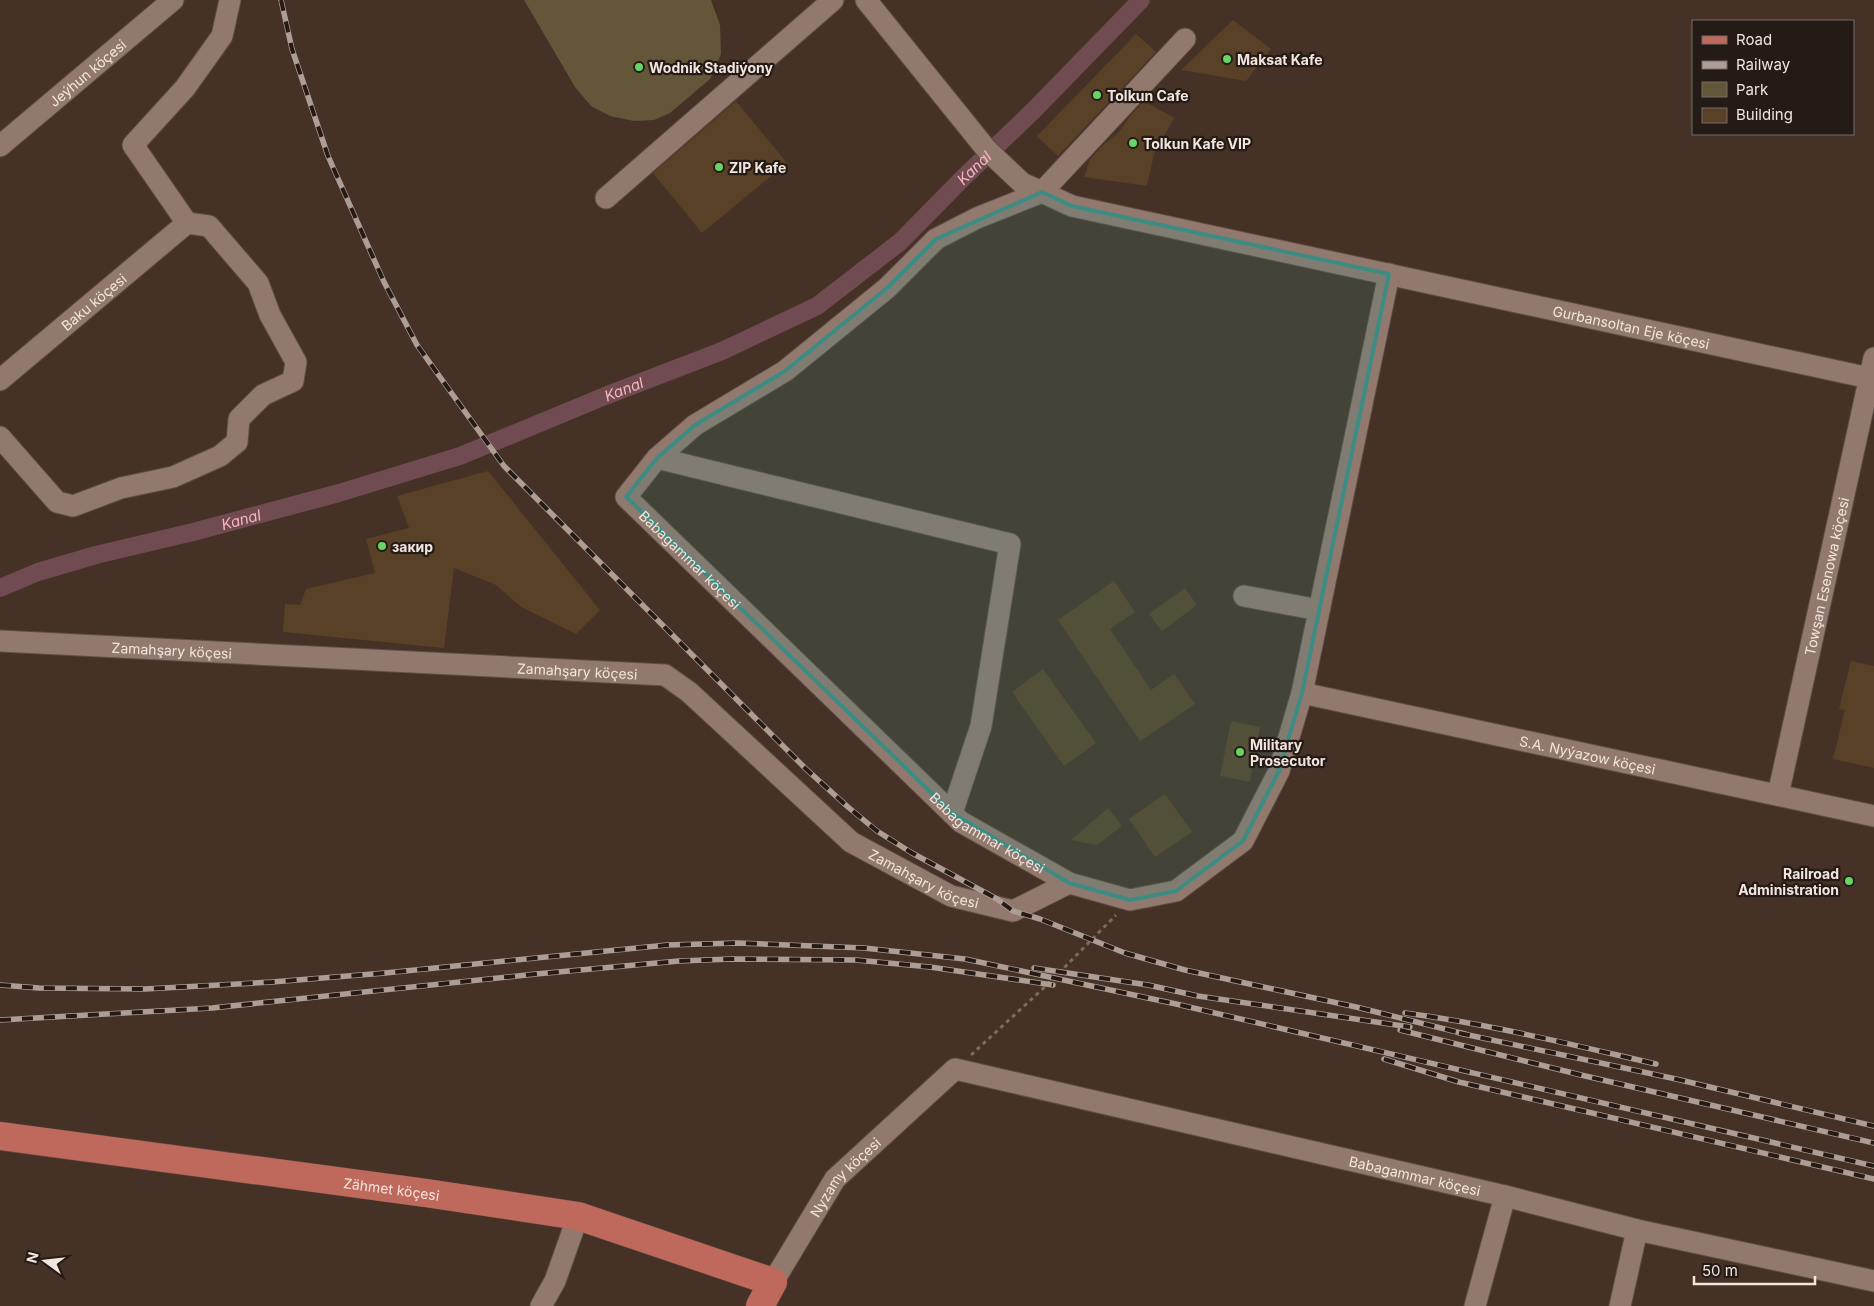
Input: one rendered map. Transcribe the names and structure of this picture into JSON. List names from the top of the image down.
{
  "streets": {
    "main road": ["Nyzamy köçesi", "Zähmet köçesi"],
    "street": [
      "Jeýhun köçesi",
      "Baku köçesi",
      "Gurbansoltan Eje köçesi",
      "Babagammar köçesi",
      "Towşan Esenowa köçesi",
      "Zamahşary köçesi",
      "S.A. Nyýazow köçesi"
    ]
  },
  "crossings": [
    ["Gurbansoltan Eje köçesi", "Babagammar köçesi"],
    ["Gurbansoltan Eje köçesi", "Towşan Esenowa köçesi"],
    ["Babagammar köçesi", "Zamahşary köçesi"],
    ["Babagammar köçesi", "S.A. Nyýazow köçesi"],
    ["Babagammar köçesi", "Nyzamy köçesi"],
    ["Towşan Esenowa köçesi", "S.A. Nyýazow köçesi"],
    ["Nyzamy köçesi", "Zähmet köçesi"]
  ],
  "water": ["Kanal"],
  "places": [
    "Maksat Kafe",
    "Wodnik Stadiýony",
    "Tolkun Cafe",
    "Tolkun Kafe VIP",
    "ZIP Kafe",
    "закир",
    "Military Prosecutor",
    "Railroad Administration"
  ],
  "legend": [
    "Road",
    "Railway",
    "Park",
    "Building"
  ],
  "scale_bar": "50 m",
  "north": "left"
}
